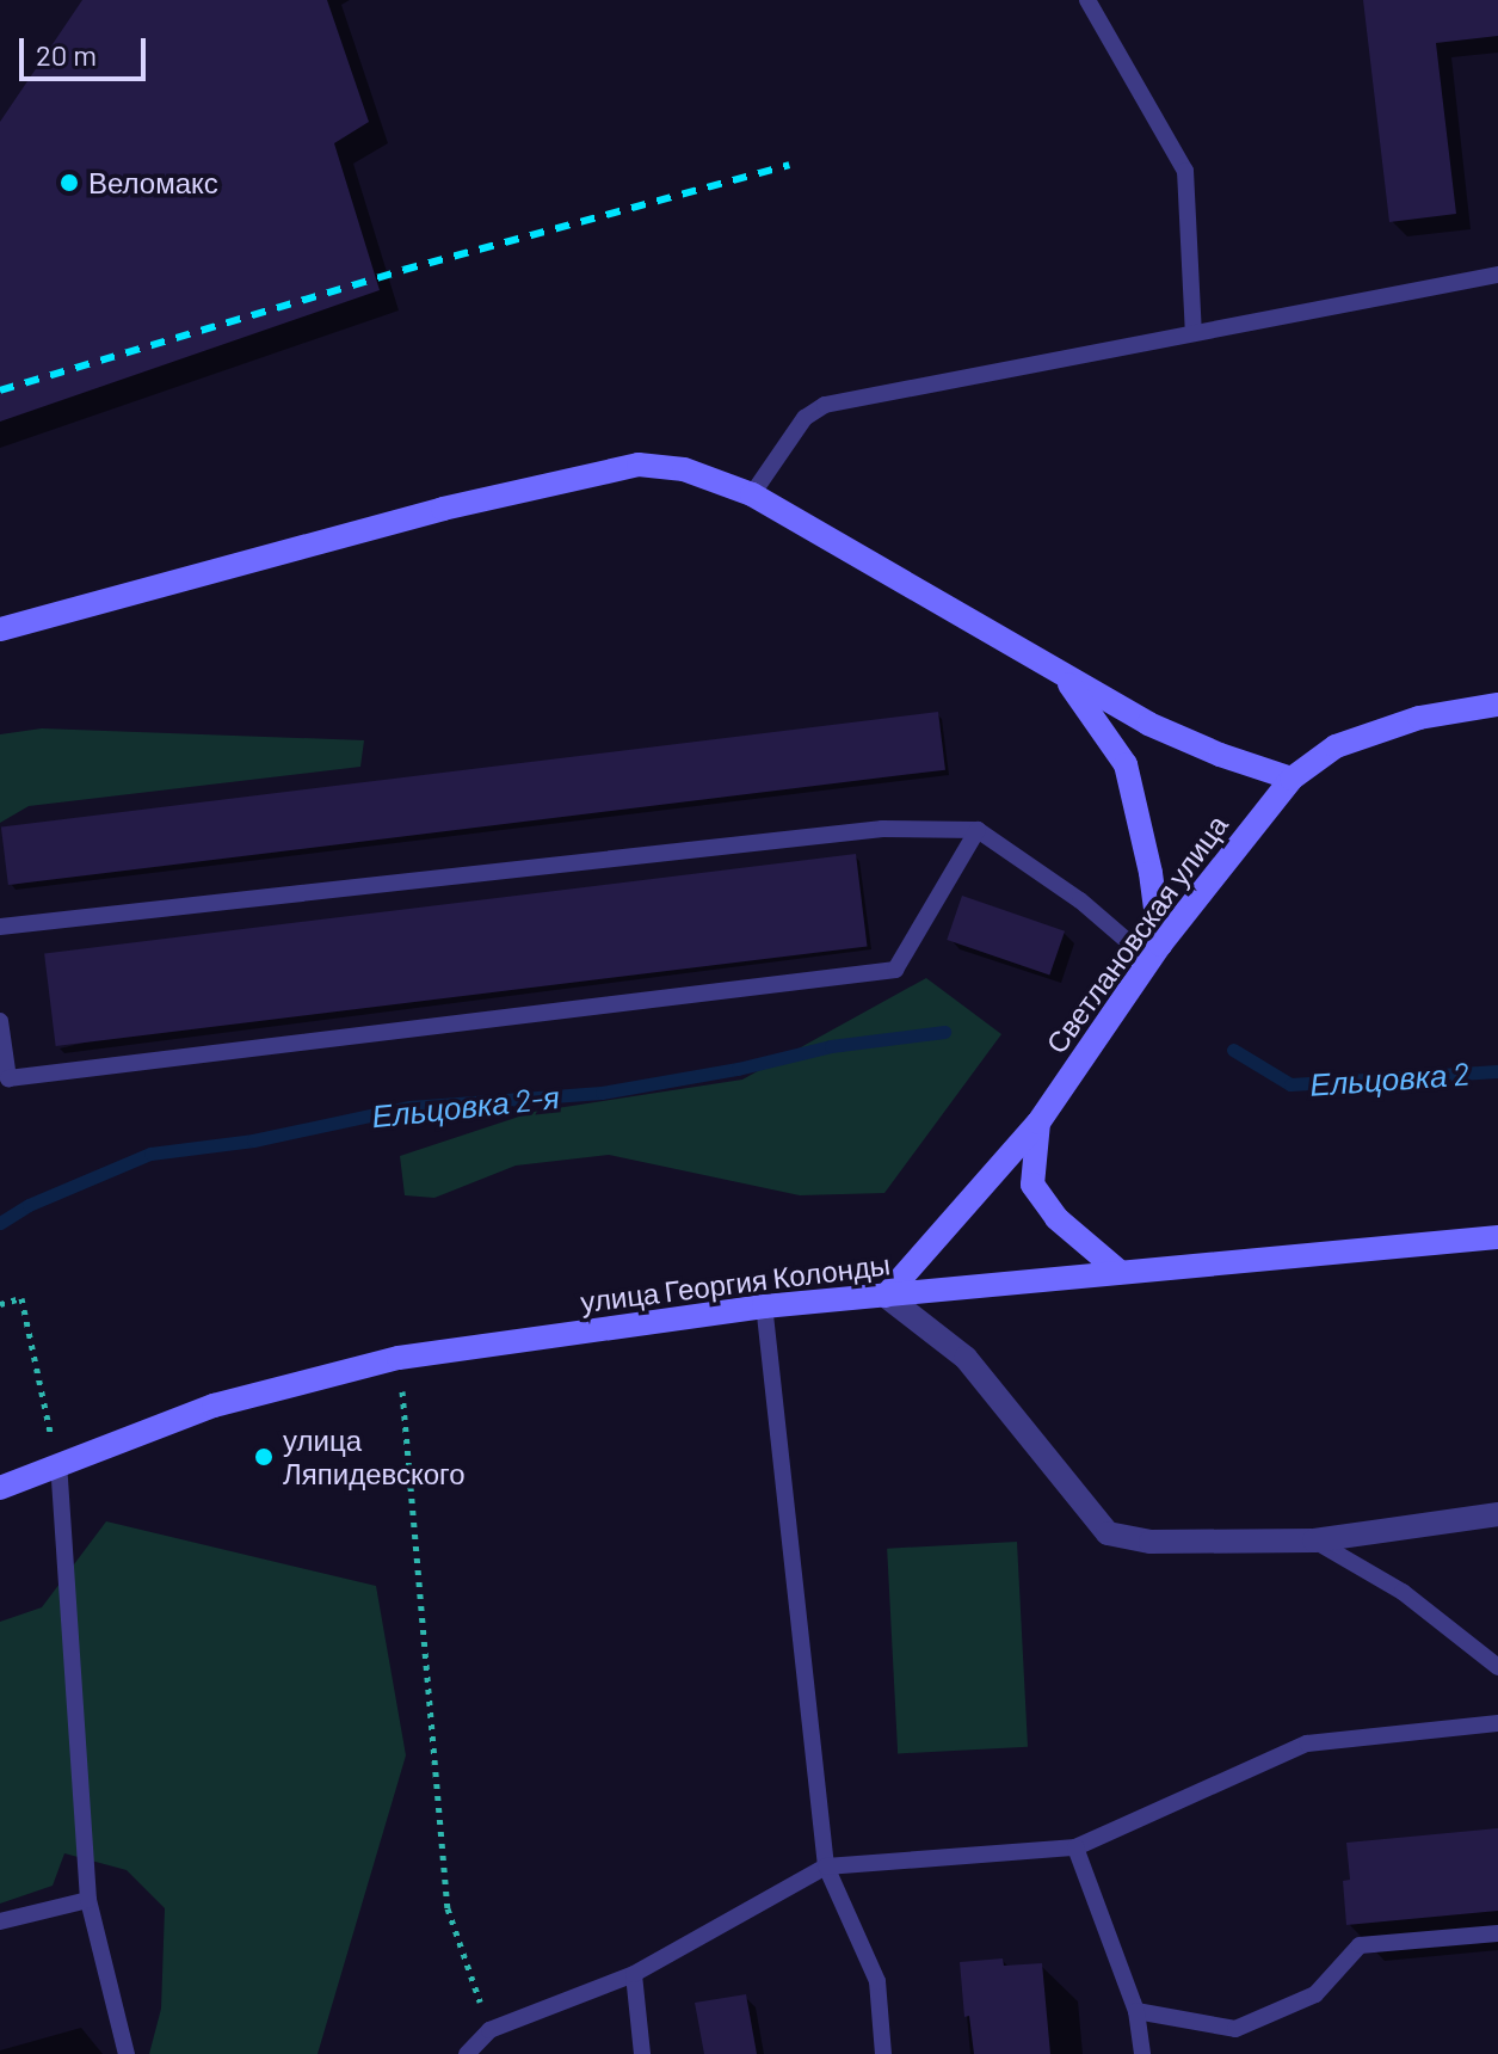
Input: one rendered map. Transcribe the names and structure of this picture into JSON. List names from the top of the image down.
{
  "streets": {
    "street": ["Светлановская улица", "улица Георгия Колонды"]
  },
  "crossings": [
    ["Светлановская улица", "улица Георгия Колонды"]
  ],
  "water": ["Ельцовка 2", "Ельцовка 2-я"],
  "places": ["Веломакс", "улица Ляпидевского"],
  "scale_bar": "20 m"
}
